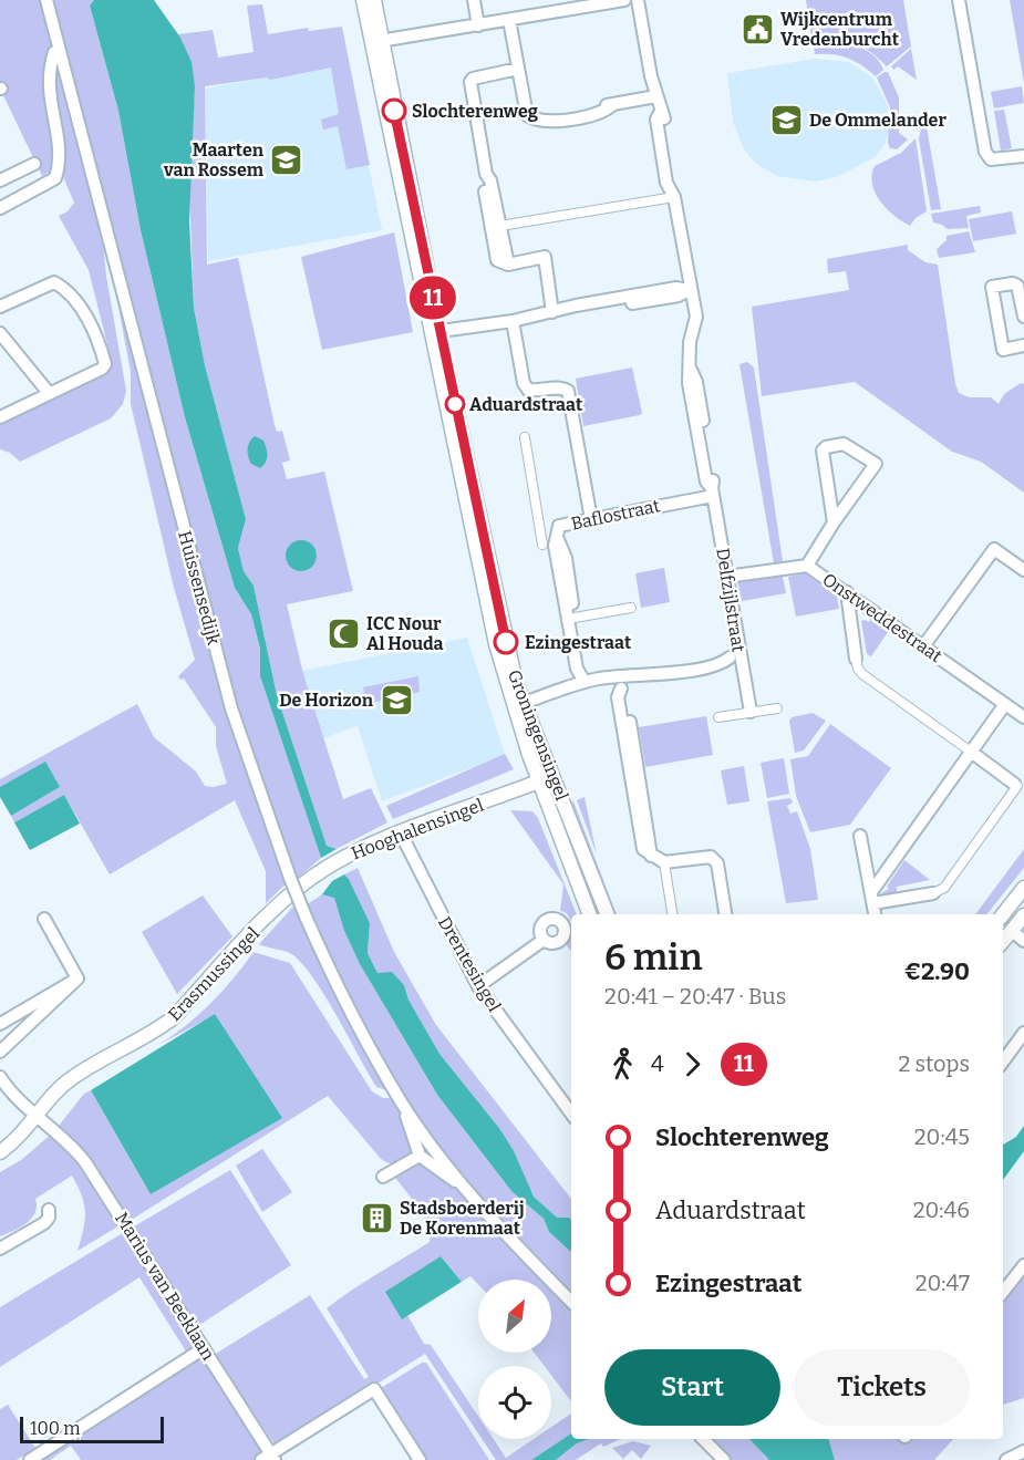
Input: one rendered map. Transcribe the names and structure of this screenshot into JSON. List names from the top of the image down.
{
  "streets": {
    "street": [
      "Baflostraat",
      "Huissensedijk",
      "Delfzijlstraat",
      "Onstweddestraat",
      "Groningensingel",
      "Hooghalensingel",
      "Drentesingel",
      "Erasmussingel",
      "Marius van Beeklaan"
    ]
  },
  "crossings": [
    ["Baflostraat", "Delfzijlstraat"],
    ["Delfzijlstraat", "Onstweddestraat"],
    ["Groningensingel", "Hooghalensingel"],
    ["Hooghalensingel", "Drentesingel"],
    ["Hooghalensingel", "Erasmussingel"],
    ["Erasmussingel", "Marius van Beeklaan"]
  ],
  "places": {
    "public building": ["Wijkcentrum Vredenburcht"],
    "other": ["Slochterenweg", "Aduardstraat", "Ezingestraat"],
    "school or university": ["De Ommelander", "Maarten van Rossem", "De Horizon"],
    "mosque": ["ICC Nour Al Houda"],
    "building": ["Stadsboerderij De Korenmaat"]
  },
  "lines": ["bus line 11"],
  "scale_bar": "100 m",
  "north": "top right",
  "page": {
    "on_map": "11",
    "heading": ["6 min", "20:41 – 20:47 · Bus", "€2.90"],
    "legs": ["4", "11", "2 stops"],
    "list": [
      {
        "name": "Slochterenweg",
        "value": "20:45"
      },
      {
        "name": "Aduardstraat",
        "value": "20:46"
      },
      {
        "name": "Ezingestraat",
        "value": "20:47"
      }
    ],
    "buttons": ["Start", "Tickets"],
    "scale": "100 m"
  }
}
